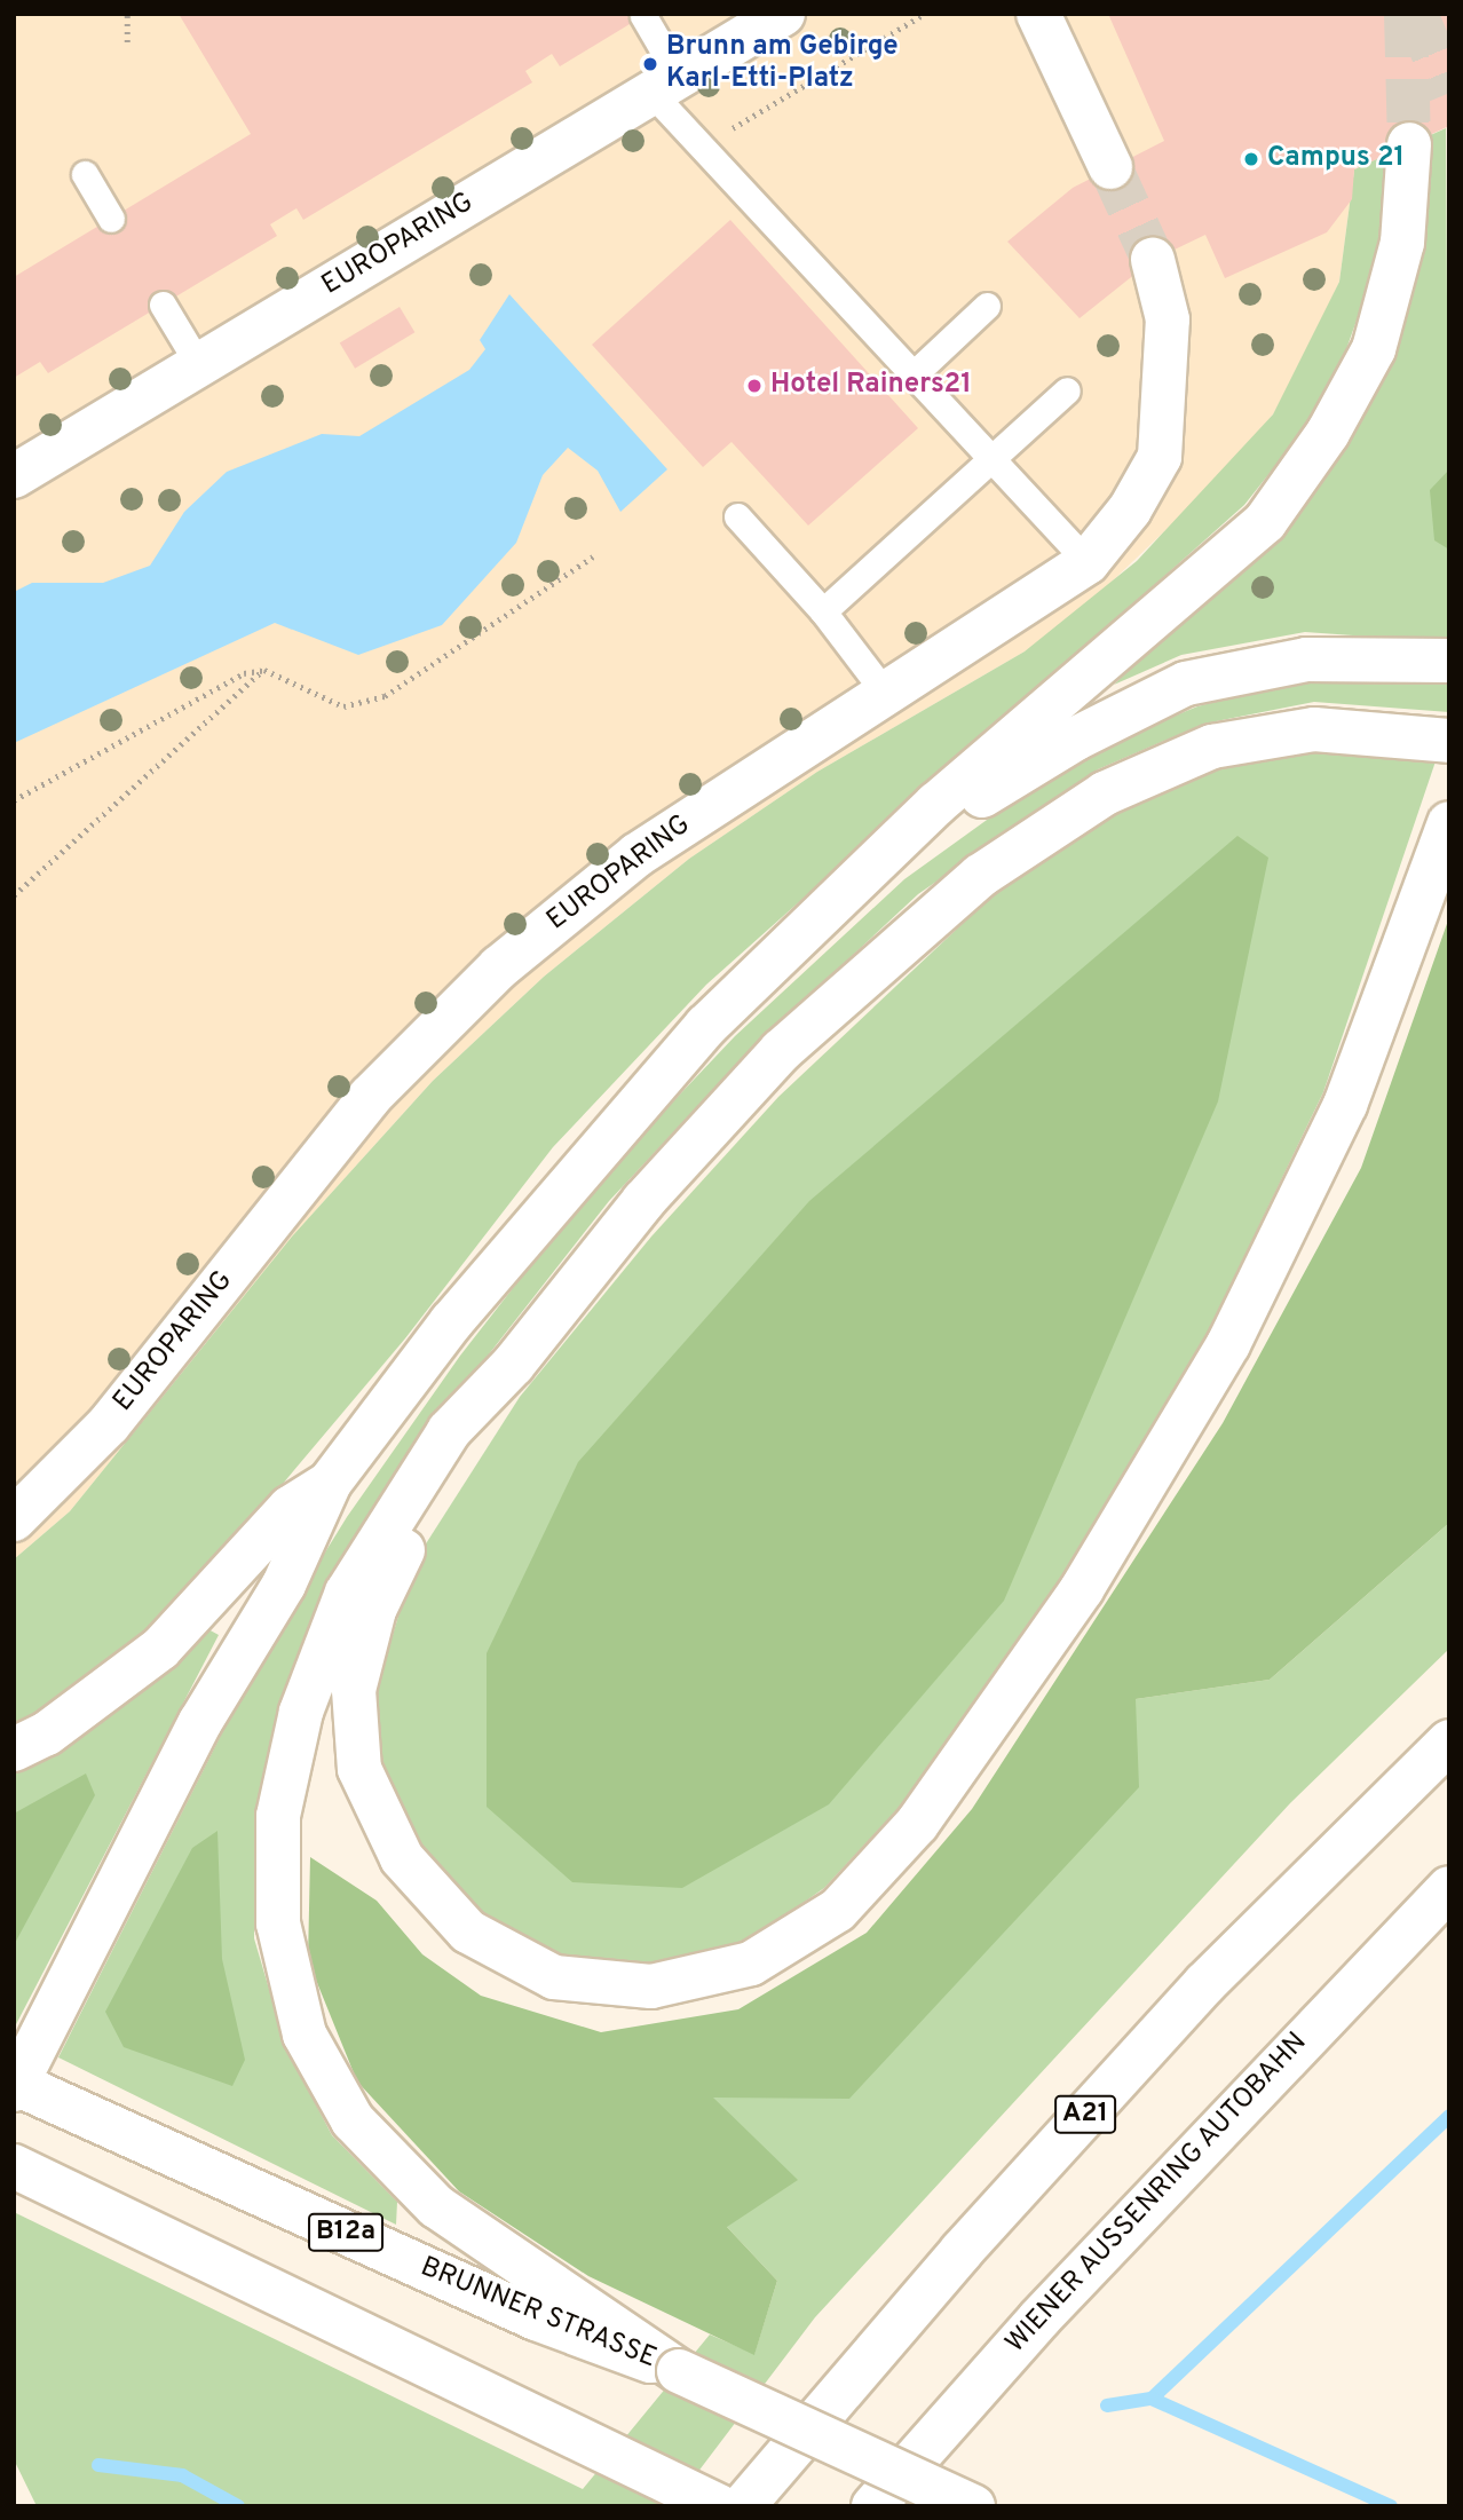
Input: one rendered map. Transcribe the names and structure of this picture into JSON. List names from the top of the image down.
{
  "streets": {
    "main road": [
      "EUROPARING",
      "A21",
      "WIENER AUSSENRING AUTOBAHN",
      "B12a",
      "BRUNNER STRASSE"
    ]
  },
  "places": ["Brunn am Gebirge Karl-Etti-Platz", "Campus 21", "Hotel Rainers21"]
}
